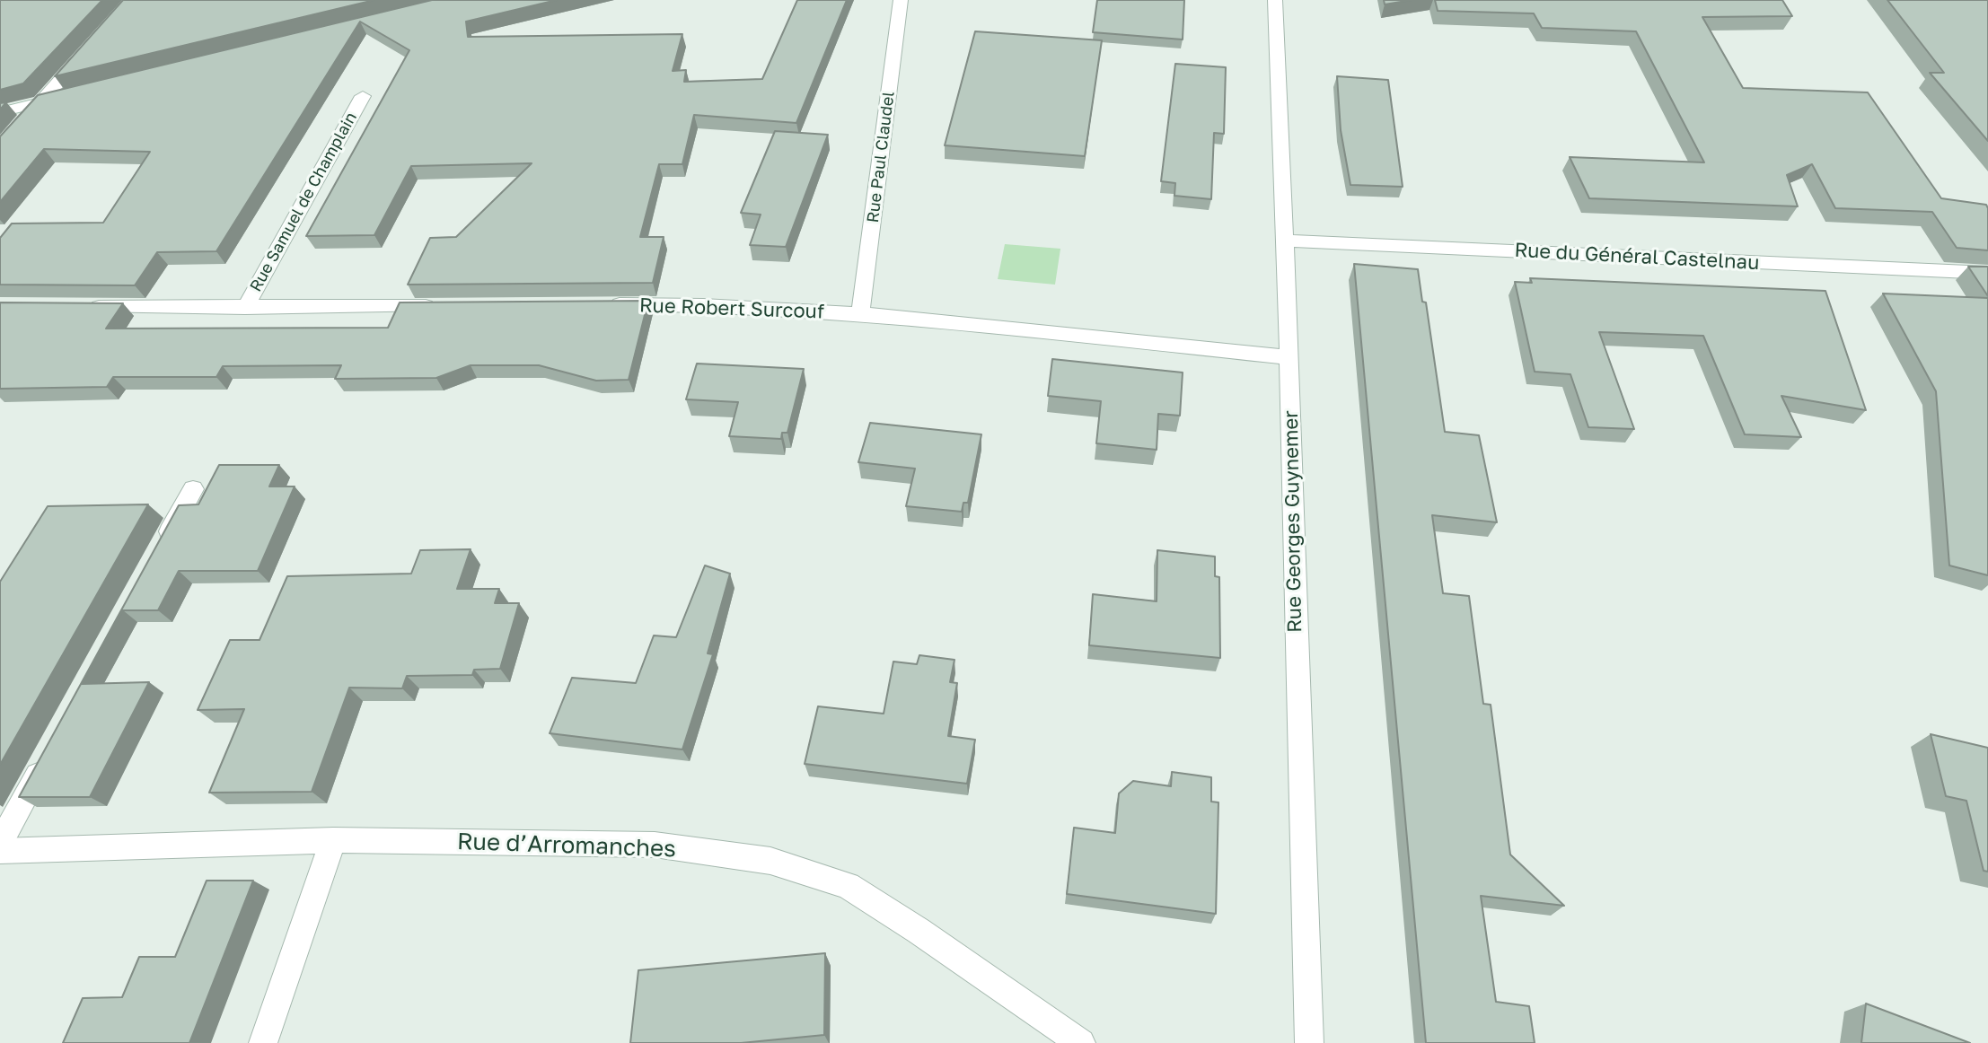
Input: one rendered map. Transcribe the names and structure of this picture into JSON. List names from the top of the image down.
{
  "streets": {
    "street": [
      "Rue Paul Claudel",
      "Rue Samuel de Champlain",
      "Rue du Général Castelnau",
      "Rue Robert Surcouf",
      "Rue Georges Guynemer",
      "Rue d’Arromanches"
    ]
  },
  "crossings": [
    ["Rue Paul Claudel", "Rue Robert Surcouf"],
    ["Rue du Général Castelnau", "Rue Georges Guynemer"],
    ["Rue Robert Surcouf", "Rue Georges Guynemer"]
  ]
}
